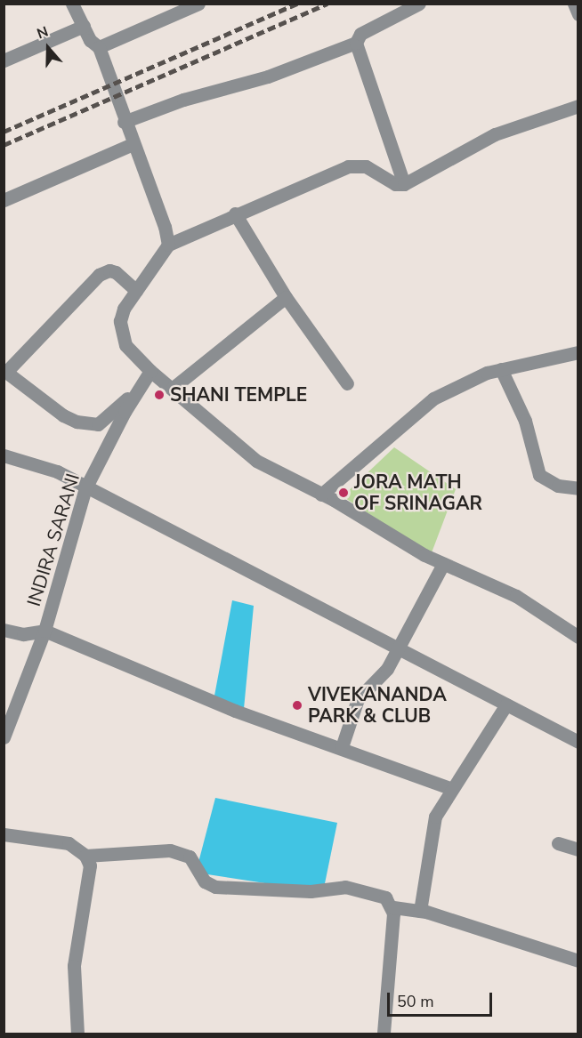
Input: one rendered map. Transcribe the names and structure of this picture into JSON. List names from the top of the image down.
{
  "streets": {
    "street": ["INDIRA SARANI"]
  },
  "places": ["SHANI TEMPLE", "JORA MATH OF SRINAGAR", "VIVEKANANDA PARK & CLUB"],
  "scale_bar": "50 m",
  "north": "top"
}
